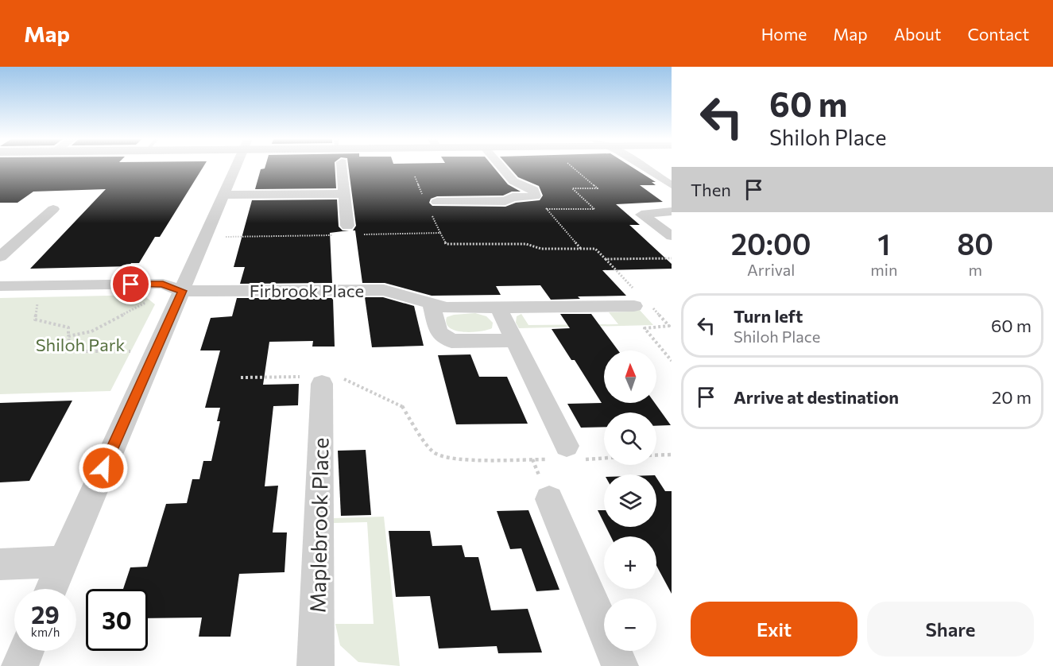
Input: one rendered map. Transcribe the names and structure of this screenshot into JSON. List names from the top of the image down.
{
  "streets": {
    "street": ["Firbrook Place", "Maplebrook Place"]
  },
  "parks": ["Shiloh Park"],
  "north": "top",
  "page": {
    "header": "Map",
    "nav": [
      "Home",
      "Map",
      "About",
      "Contact"
    ],
    "turn": ["60 m", "Shiloh Place"],
    "then": "Then",
    "eta": [
      "20:00",
      "Arrival",
      "1",
      "min",
      "80",
      "m"
    ],
    "list": [
      {
        "name": "Turn left",
        "note": "Shiloh Place",
        "value": "60 m"
      },
      {
        "name": "Arrive at destination",
        "value": "20 m"
      }
    ],
    "map_buttons": ["+", "−"],
    "speed": "29 km/h",
    "limit": "30",
    "buttons": ["Exit", "Share"]
  }
}
